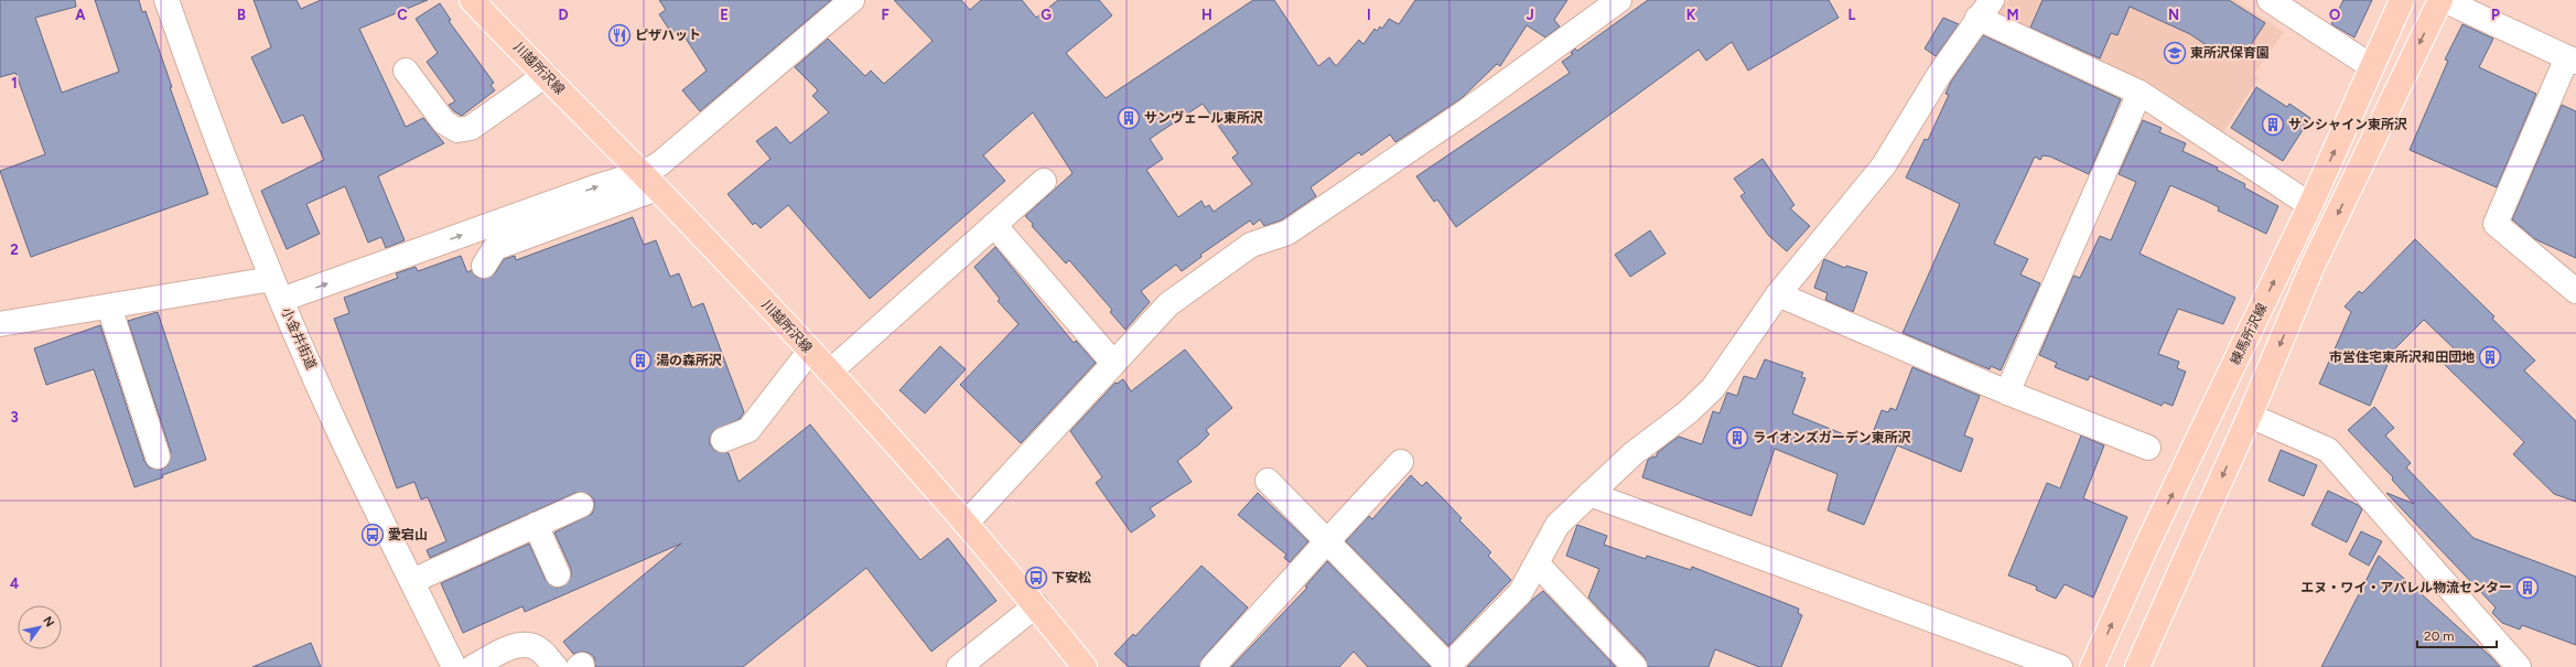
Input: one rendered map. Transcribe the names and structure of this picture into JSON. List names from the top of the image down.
{
  "streets": {
    "main road": ["川越所沢線", "練馬所沢線"],
    "street": ["小金井街道"]
  },
  "places": {
    "restaurant": ["ピザハット"],
    "school or university": ["東所沢保育園"],
    "building": [
      "サンヴェール東所沢",
      "サンシャイン東所沢",
      "市営住宅東所沢和田団地",
      "湯の森所沢",
      "ライオンズガーデン東所沢",
      "エヌ・ワイ・アパレル物流センター"
    ],
    "bus stop": ["愛宕山", "下安松"]
  },
  "scale_bar": "20 m",
  "north": "top right",
  "grid": {
    "columns": [
      "A",
      "B",
      "C",
      "D",
      "E",
      "F",
      "G",
      "H",
      "I",
      "J",
      "K",
      "L",
      "M",
      "N",
      "O",
      "P"
    ],
    "rows": [
      "1",
      "2",
      "3",
      "4"
    ]
  }
}
